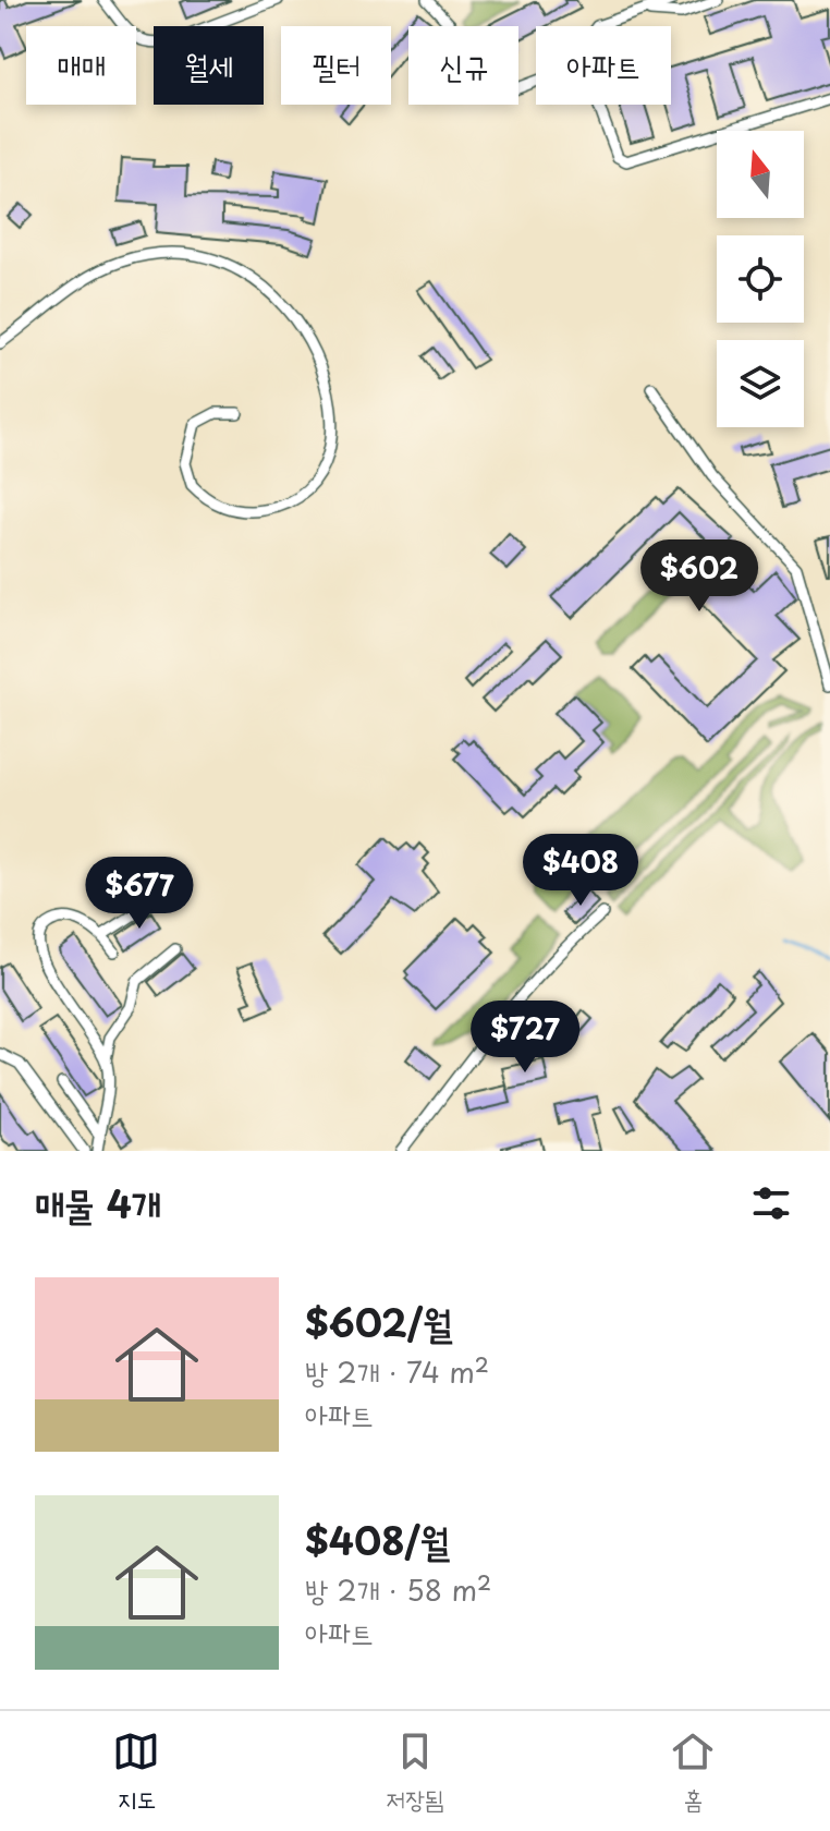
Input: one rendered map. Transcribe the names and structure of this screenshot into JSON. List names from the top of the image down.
{
  "north": "top",
  "page": {
    "chip": [
      "매매",
      "월세",
      "필터",
      "신규",
      "아파트"
    ],
    "price": [
      "$602",
      "$408",
      "$677",
      "$727"
    ],
    "heading": "매물 4개",
    "list": [
      {
        "name": "$602/월",
        "note": "방 2개 · 74 m² · 아파트"
      },
      {
        "name": "$408/월",
        "note": "방 2개 · 58 m² · 아파트"
      }
    ],
    "tabs": ["지도", "저장됨", "홈"]
  }
}
